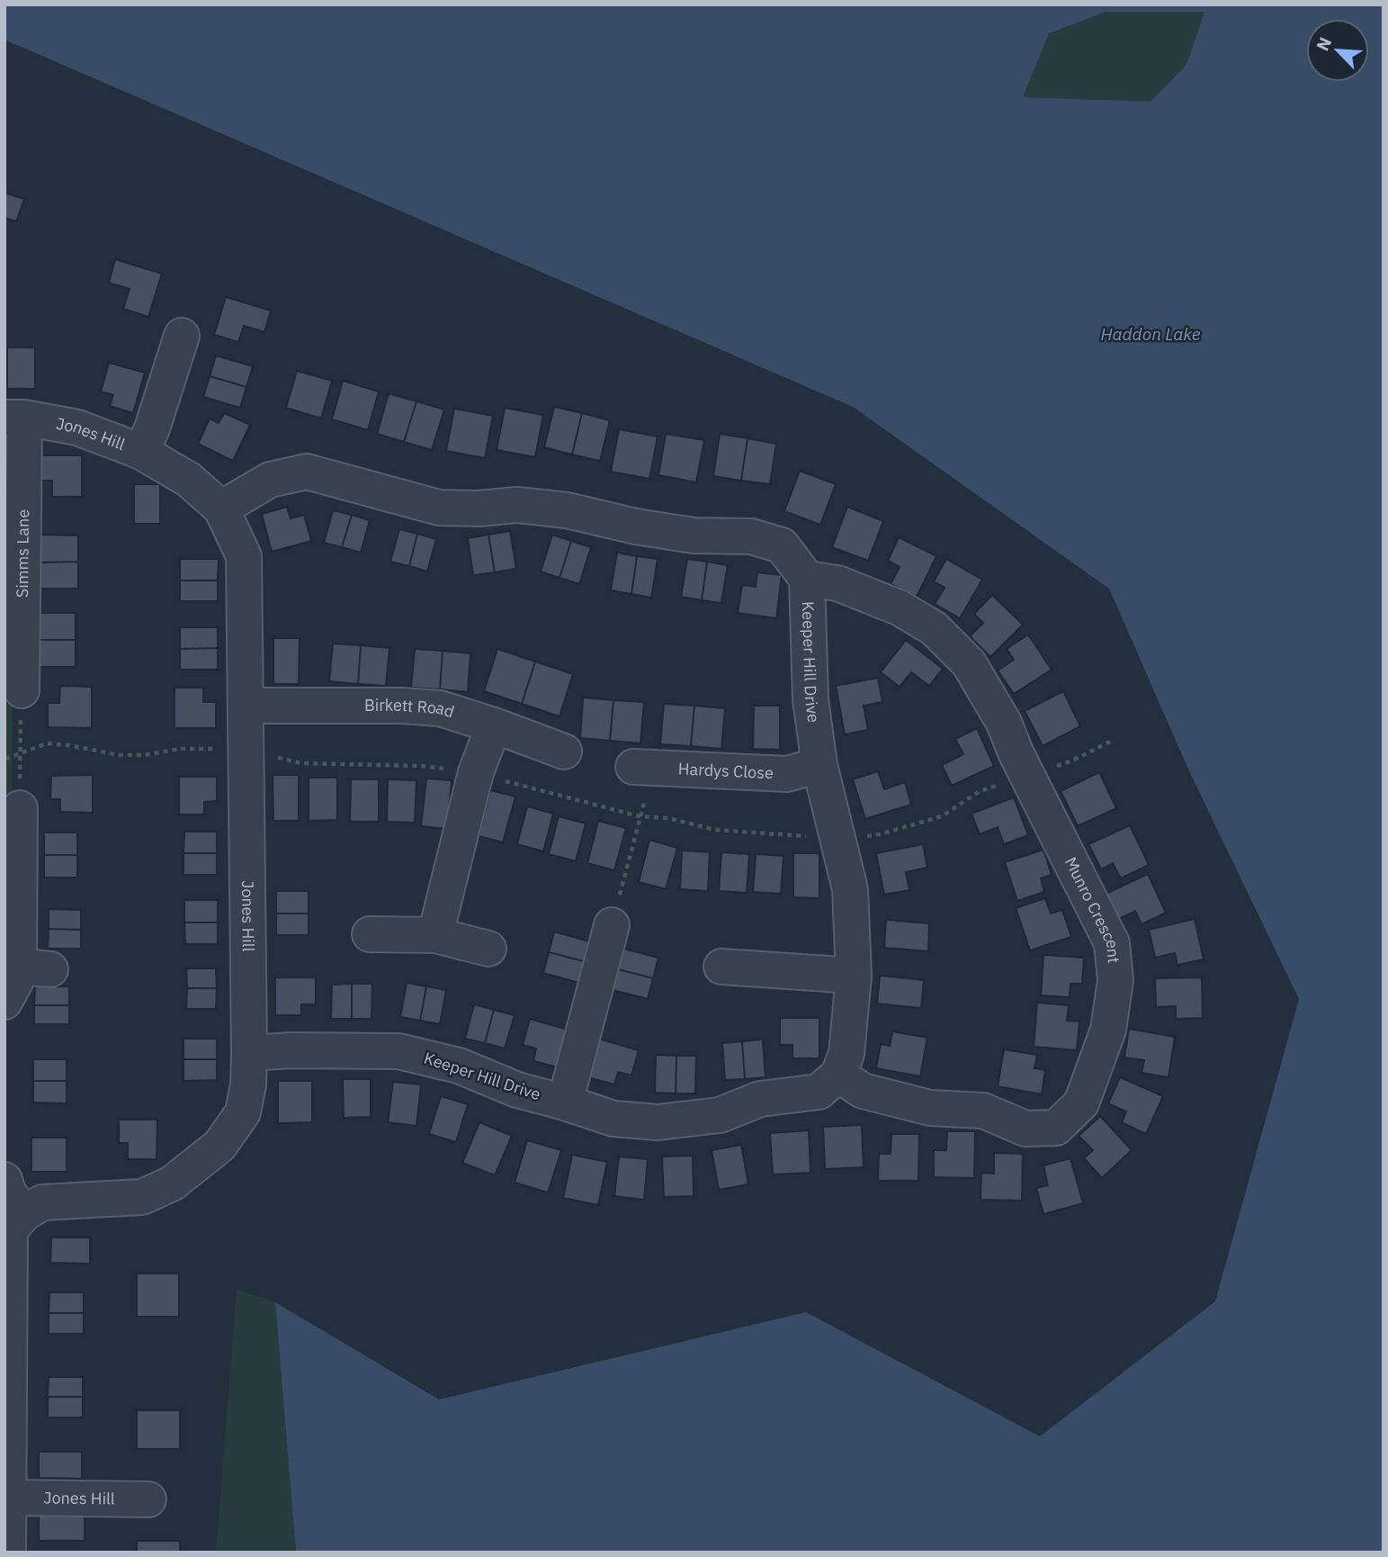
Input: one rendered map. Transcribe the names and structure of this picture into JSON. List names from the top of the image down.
{
  "streets": {
    "street": [
      "Jones Hill",
      "Simms Lane",
      "Keeper Hill Drive",
      "Birkett Road",
      "Hardys Close",
      "Munro Crescent"
    ]
  },
  "crossings": [
    ["Jones Hill", "Simms Lane"],
    ["Jones Hill", "Keeper Hill Drive"],
    ["Jones Hill", "Birkett Road"],
    ["Keeper Hill Drive", "Hardys Close"],
    ["Keeper Hill Drive", "Munro Crescent"]
  ],
  "water": ["Haddon Lake"],
  "north": "top left"
}
